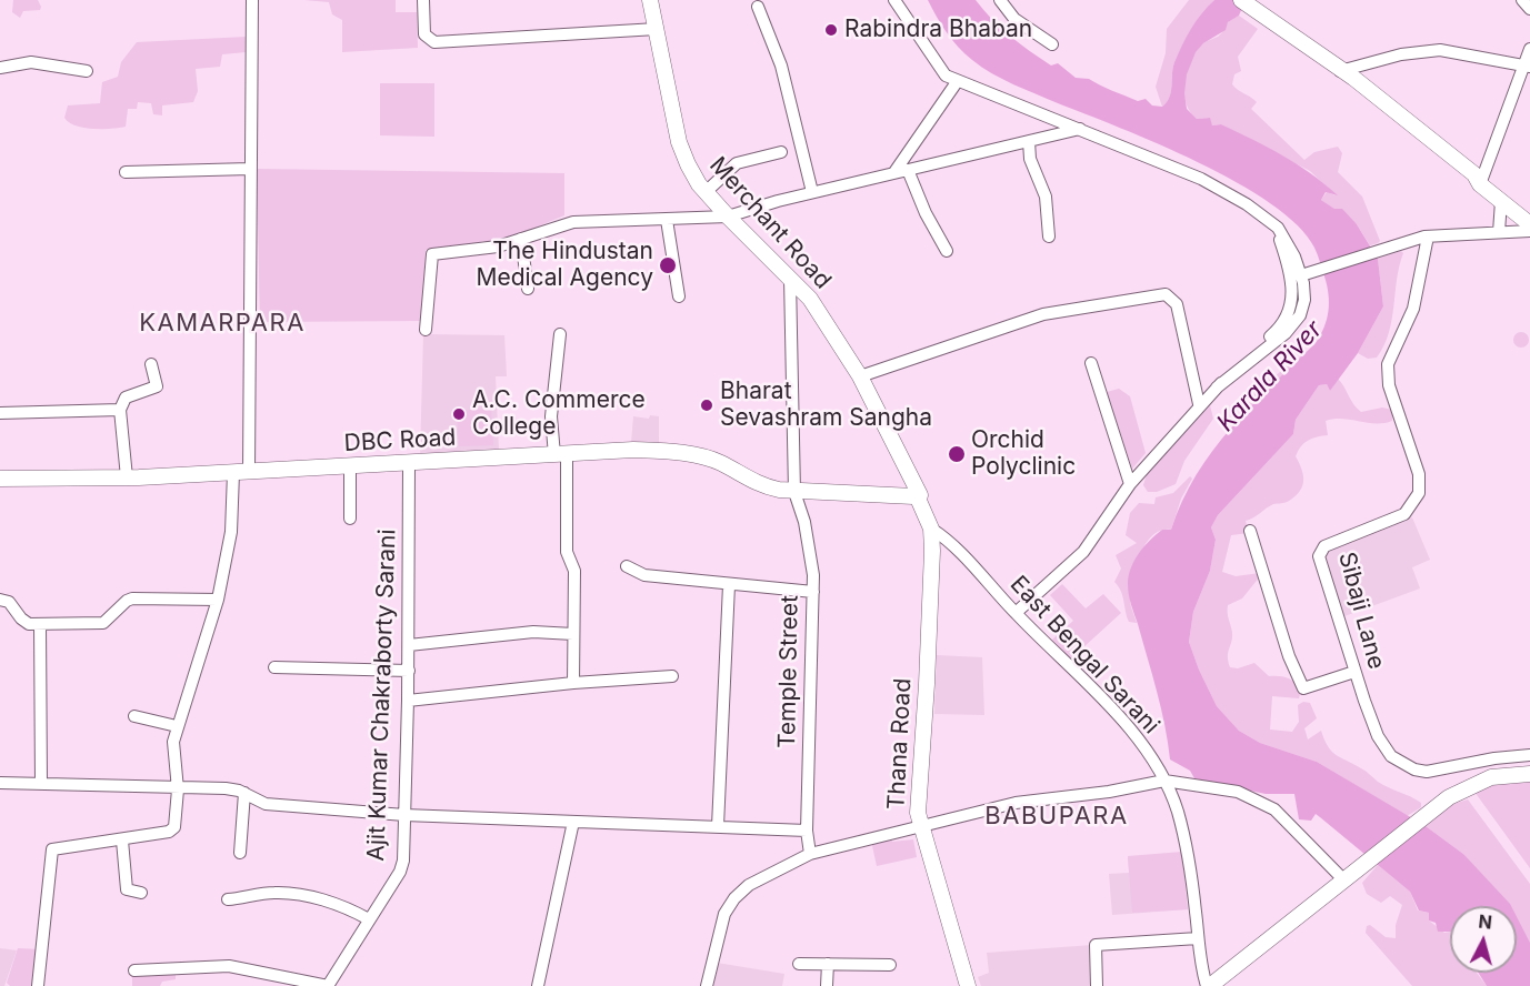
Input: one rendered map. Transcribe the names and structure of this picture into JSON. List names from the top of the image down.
{
  "streets": {
    "street": [
      "Merchant Road",
      "DBC Road",
      "Sibaji Lane",
      "East Bengal Sarani",
      "Temple Street",
      "Ajit Kumar Chakraborty Sarani",
      "Thana Road"
    ]
  },
  "crossings": [
    ["Merchant Road", "DBC Road"],
    ["Merchant Road", "Temple Street"],
    ["Merchant Road", "Thana Road"],
    ["DBC Road", "Temple Street"],
    ["DBC Road", "Ajit Kumar Chakraborty Sarani"],
    ["DBC Road", "Thana Road"],
    ["East Bengal Sarani", "Thana Road"]
  ],
  "districts": ["KAMARPARA", "BABUPARA"],
  "water": ["Karala River"],
  "places": [
    "Rabindra Bhaban",
    "The Hindustan Medical Agency",
    "Bharat Sevashram Sangha",
    "A.C. Commerce College",
    "Orchid Polyclinic"
  ],
  "north": "top"
}
